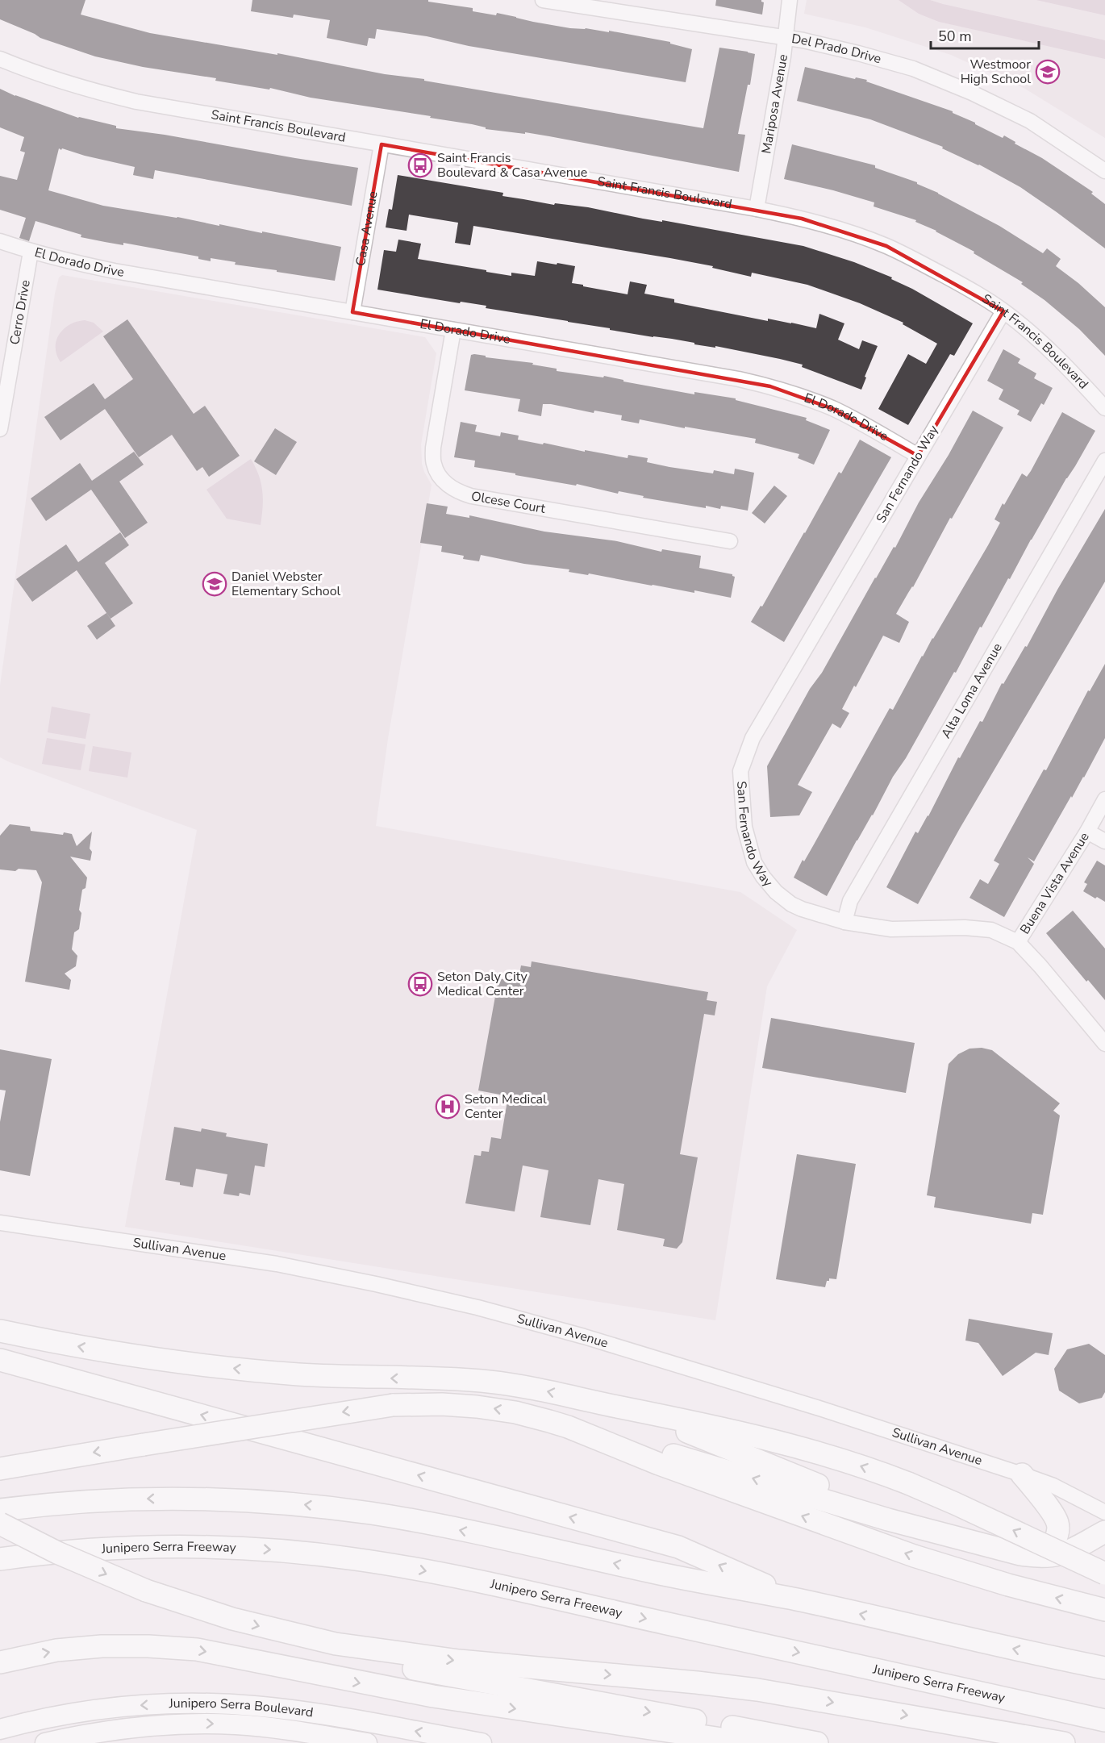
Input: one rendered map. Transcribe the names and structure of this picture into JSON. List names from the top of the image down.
{
  "streets": {
    "highway": ["Junipero Serra Freeway"],
    "main road": ["Junipero Serra Boulevard"],
    "street": [
      "Del Prado Drive",
      "Mariposa Avenue",
      "Saint Francis Boulevard",
      "Casa Avenue",
      "El Dorado Drive",
      "Cerro Drive",
      "San Fernando Way",
      "Olcese Court",
      "Alta Loma Avenue",
      "Buena Vista Avenue",
      "Sullivan Avenue"
    ]
  },
  "crossings": [
    ["Del Prado Drive", "Mariposa Avenue"],
    ["Mariposa Avenue", "Saint Francis Boulevard"],
    ["Saint Francis Boulevard", "Casa Avenue"],
    ["Saint Francis Boulevard", "San Fernando Way"],
    ["Casa Avenue", "El Dorado Drive"],
    ["El Dorado Drive", "Cerro Drive"],
    ["El Dorado Drive", "San Fernando Way"],
    ["El Dorado Drive", "Olcese Court"],
    ["San Fernando Way", "Alta Loma Avenue"],
    ["San Fernando Way", "Buena Vista Avenue"]
  ],
  "places": {
    "school or university": ["Westmoor High School", "Daniel Webster Elementary School"],
    "bus stop": ["Saint Francis Boulevard & Casa Avenue", "Seton Daly City Medical Center"],
    "hospital": ["Seton Medical Center"]
  },
  "scale_bar": "50 m"
}
